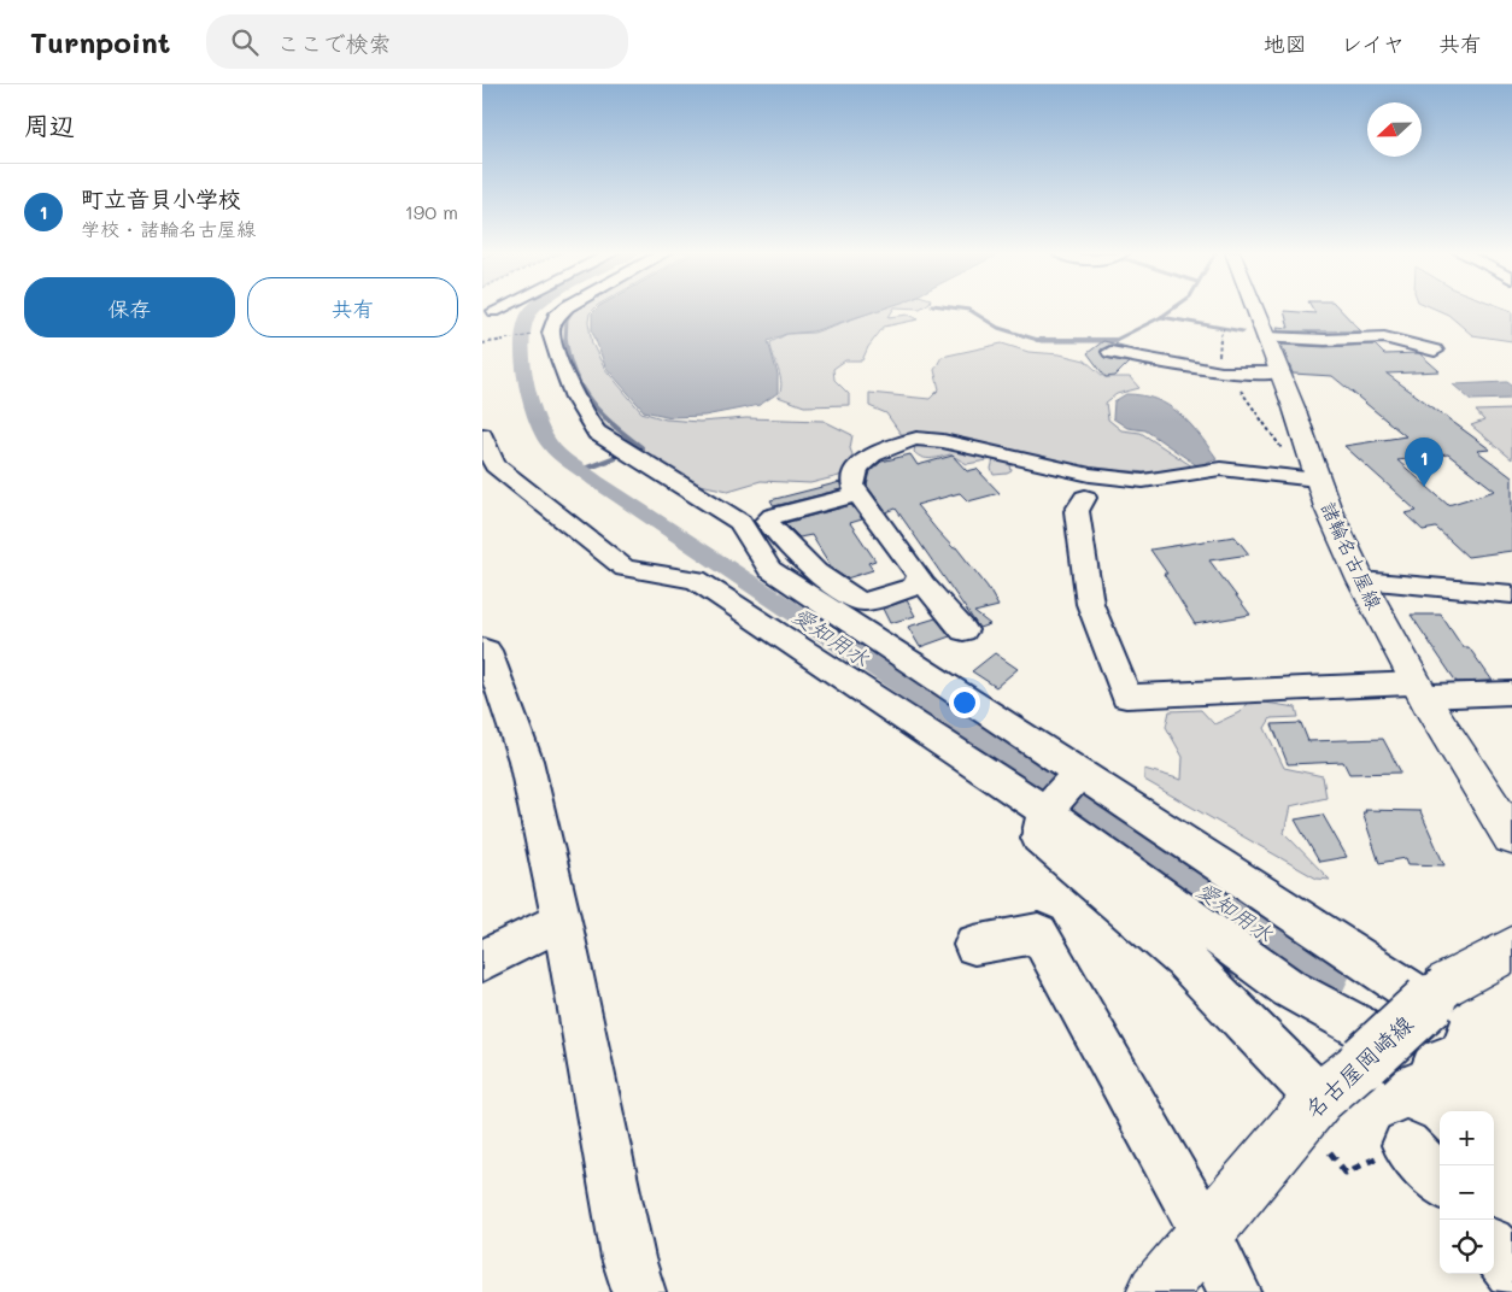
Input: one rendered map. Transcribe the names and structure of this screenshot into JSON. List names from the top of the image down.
{
  "streets": {
    "main road": ["諸輪名古屋線", "名古屋岡崎線"]
  },
  "water": ["愛知用水"],
  "north": "left",
  "page": {
    "header": "Turnpoint",
    "search": "ここで検索",
    "nav": ["地図", "レイヤ", "共有"],
    "heading": "周辺",
    "list": [
      {
        "mark": "1",
        "name": "町立音貝小学校",
        "note": "学校 · 諸輪名古屋線",
        "value": "190 m"
      }
    ],
    "buttons": ["保存", "共有"],
    "pins": "1",
    "map_buttons": ["+", "−"]
  }
}
